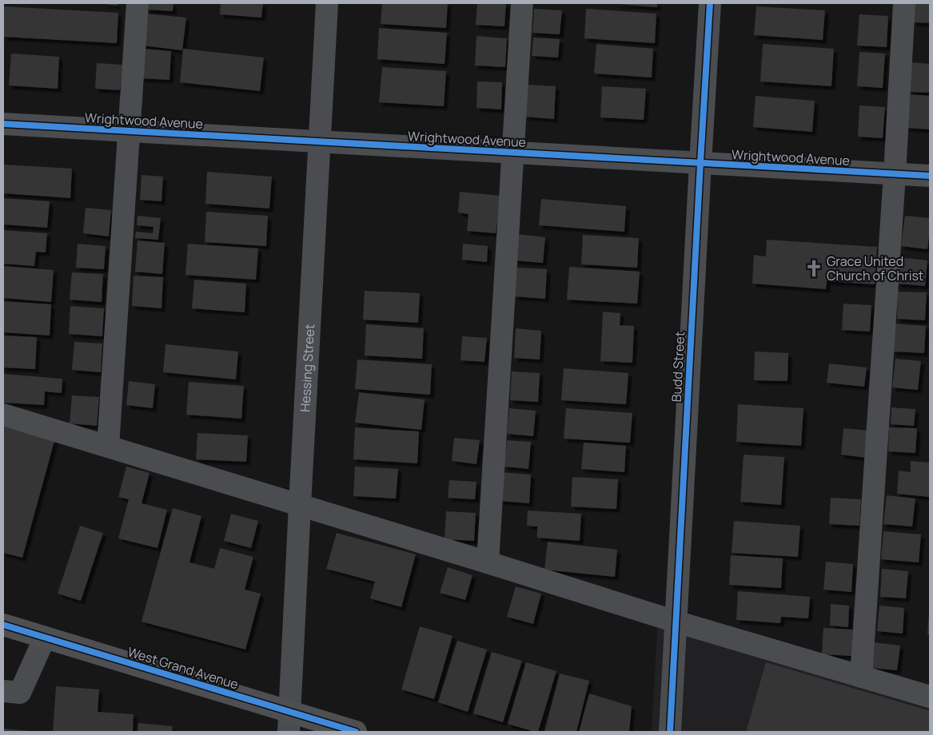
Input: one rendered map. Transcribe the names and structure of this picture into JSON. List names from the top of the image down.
{
  "streets": {
    "main road": ["West Grand Avenue"],
    "street": ["Wrightwood Avenue", "Budd Street", "Hessing Street"]
  },
  "crossings": [
    ["Wrightwood Avenue", "Budd Street"],
    ["Wrightwood Avenue", "Hessing Street"],
    ["Hessing Street", "West Grand Avenue"]
  ],
  "places": {
    "church": ["Grace United Church of Christ"]
  }
}
